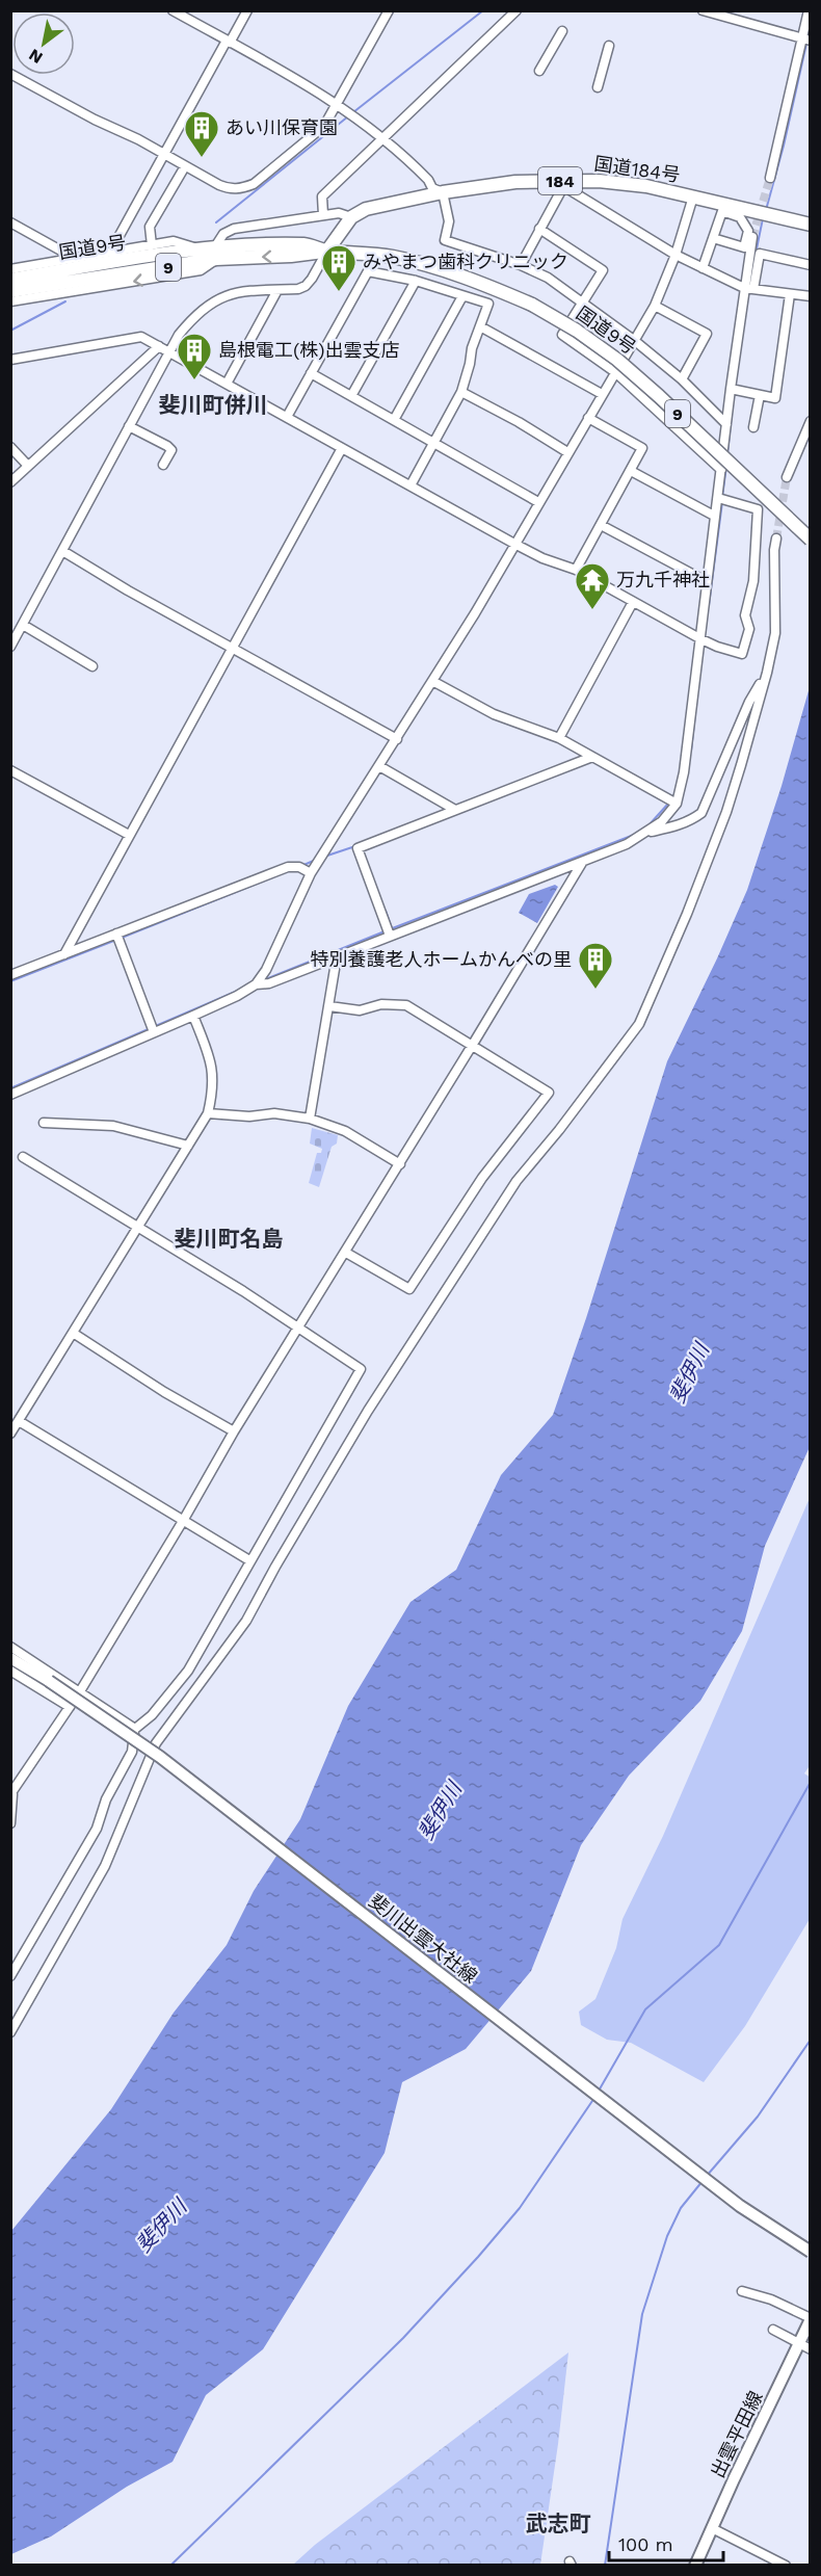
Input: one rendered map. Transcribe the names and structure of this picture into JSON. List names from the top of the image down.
{
  "streets": {
    "highway": [
      "国道184号",
      "184",
      "国道9号",
      "9"
    ],
    "main road": ["斐川出雲大社線", "出雲平田線"]
  },
  "districts": ["斐川町併川", "斐川町名島", "武志町"],
  "water": ["斐伊川"],
  "places": {
    "building": [
      "あい川保育園",
      "みやまつ歯科クリニック",
      "島根電工(株)出雲支店",
      "特別養護老人ホームかんべの里"
    ],
    "temple": ["万九千神社"]
  },
  "scale_bar": "100 m",
  "north": "bottom left"
}
